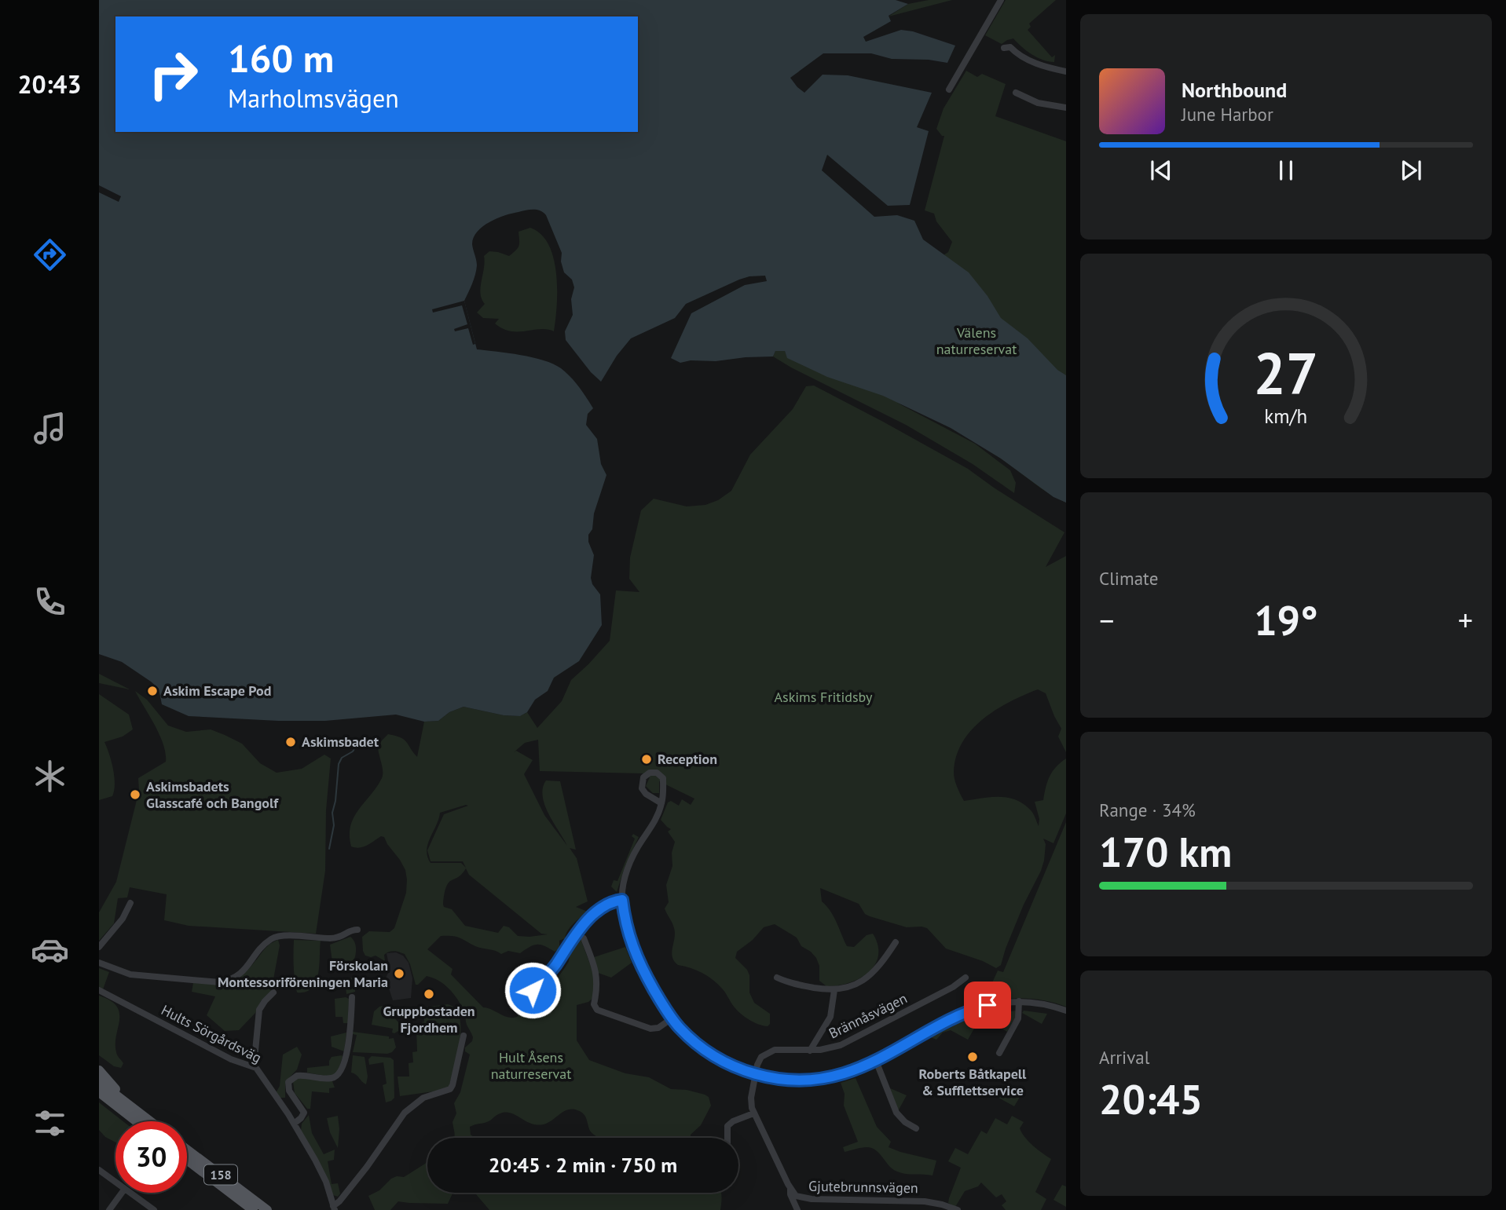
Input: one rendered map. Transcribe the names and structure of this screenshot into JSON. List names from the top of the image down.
{
  "streets": {
    "main road": ["158"],
    "street": ["Brännåsvägen", "Hults Sörgårdsväg", "Gjutebrunnsvägen"]
  },
  "crossings": [
    ["Brännåsvägen", "Gjutebrunnsvägen"]
  ],
  "parks": ["Välens naturreservat", "Askims Fritidsby", "Hult Åsens naturreservat"],
  "places": [
    "Askim Escape Pod",
    "Askimsbadet",
    "Reception",
    "Askimsbadets Glasscafé och Bangolf",
    "Förskolan Montessoriföreningen Maria",
    "Gruppbostaden Fjordhem",
    "Roberts Båtkapell & Sufflettservice"
  ],
  "page": {
    "tabs": "20:43",
    "turn": ["160 m", "Marholmsvägen"],
    "song": ["Northbound", "June Harbor"],
    "tile": [
      "Climate",
      ["Range · 34%", "170 km"],
      ["Arrival", "20:45"]
    ],
    "heat": ["−", "19°", "+"],
    "limit": "30",
    "trip": "20:45 · 2 min · 750 m",
    "gauge": ["27", "km/h"]
  }
}
